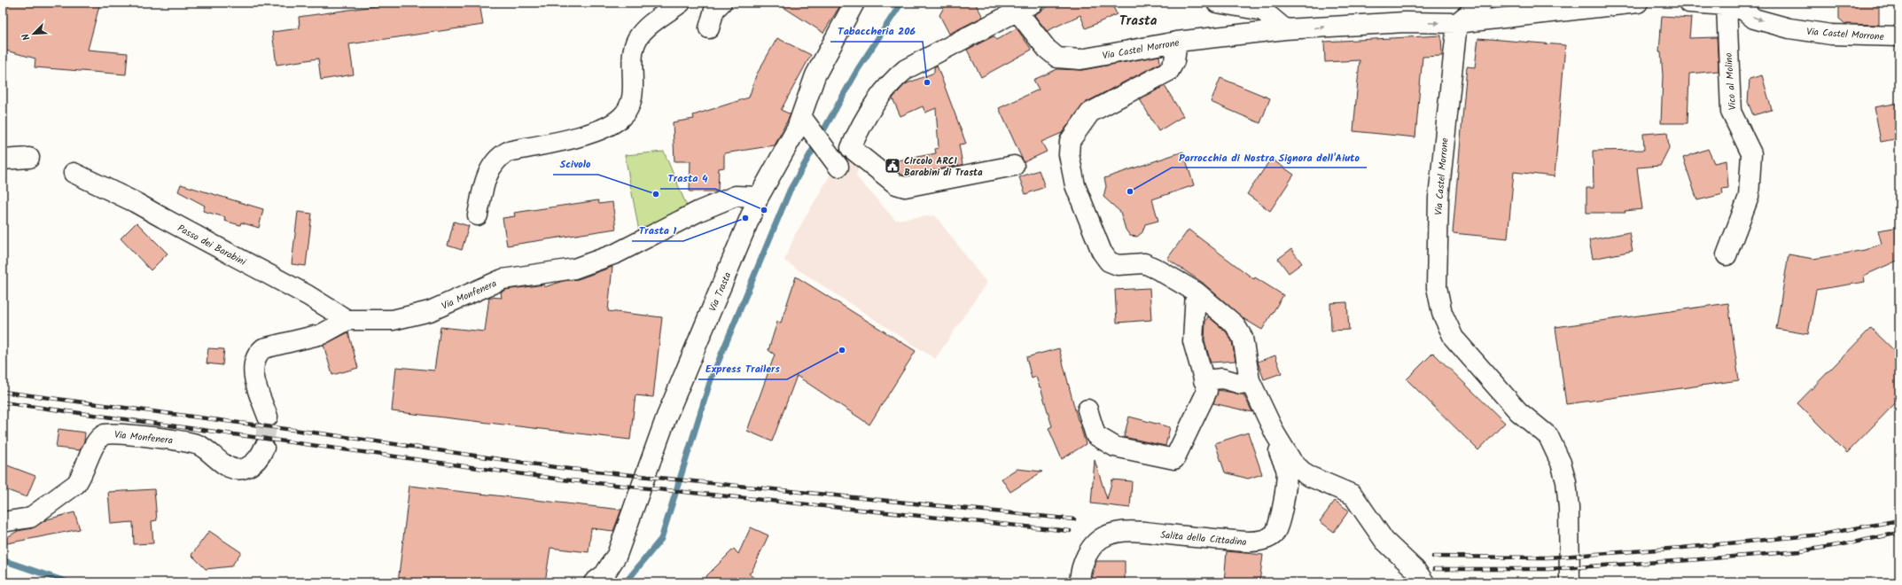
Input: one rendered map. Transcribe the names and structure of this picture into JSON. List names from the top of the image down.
{
  "streets": {
    "street": [
      "Via Castel Morrone",
      "Vico al Molino",
      "Passo dei Barabini",
      "Via Trasta",
      "Via Monfenera",
      "Salita della Cittadina"
    ]
  },
  "crossings": [
    ["Via Castel Morrone", "Vico al Molino"],
    ["Passo dei Barabini", "Via Monfenera"],
    ["Via Trasta", "Via Monfenera"]
  ],
  "districts": ["Trasta"],
  "places": {
    "other": [
      "Tabaccheria 206",
      "Parrocchia di Nostra Signora dell'Aiuto",
      "Scivolo",
      "Trasta 4",
      "Trasta 1",
      "Express Trailers"
    ],
    "public building": ["Circolo ARCI Barabini di Trasta"]
  },
  "north": "bottom left"
}
